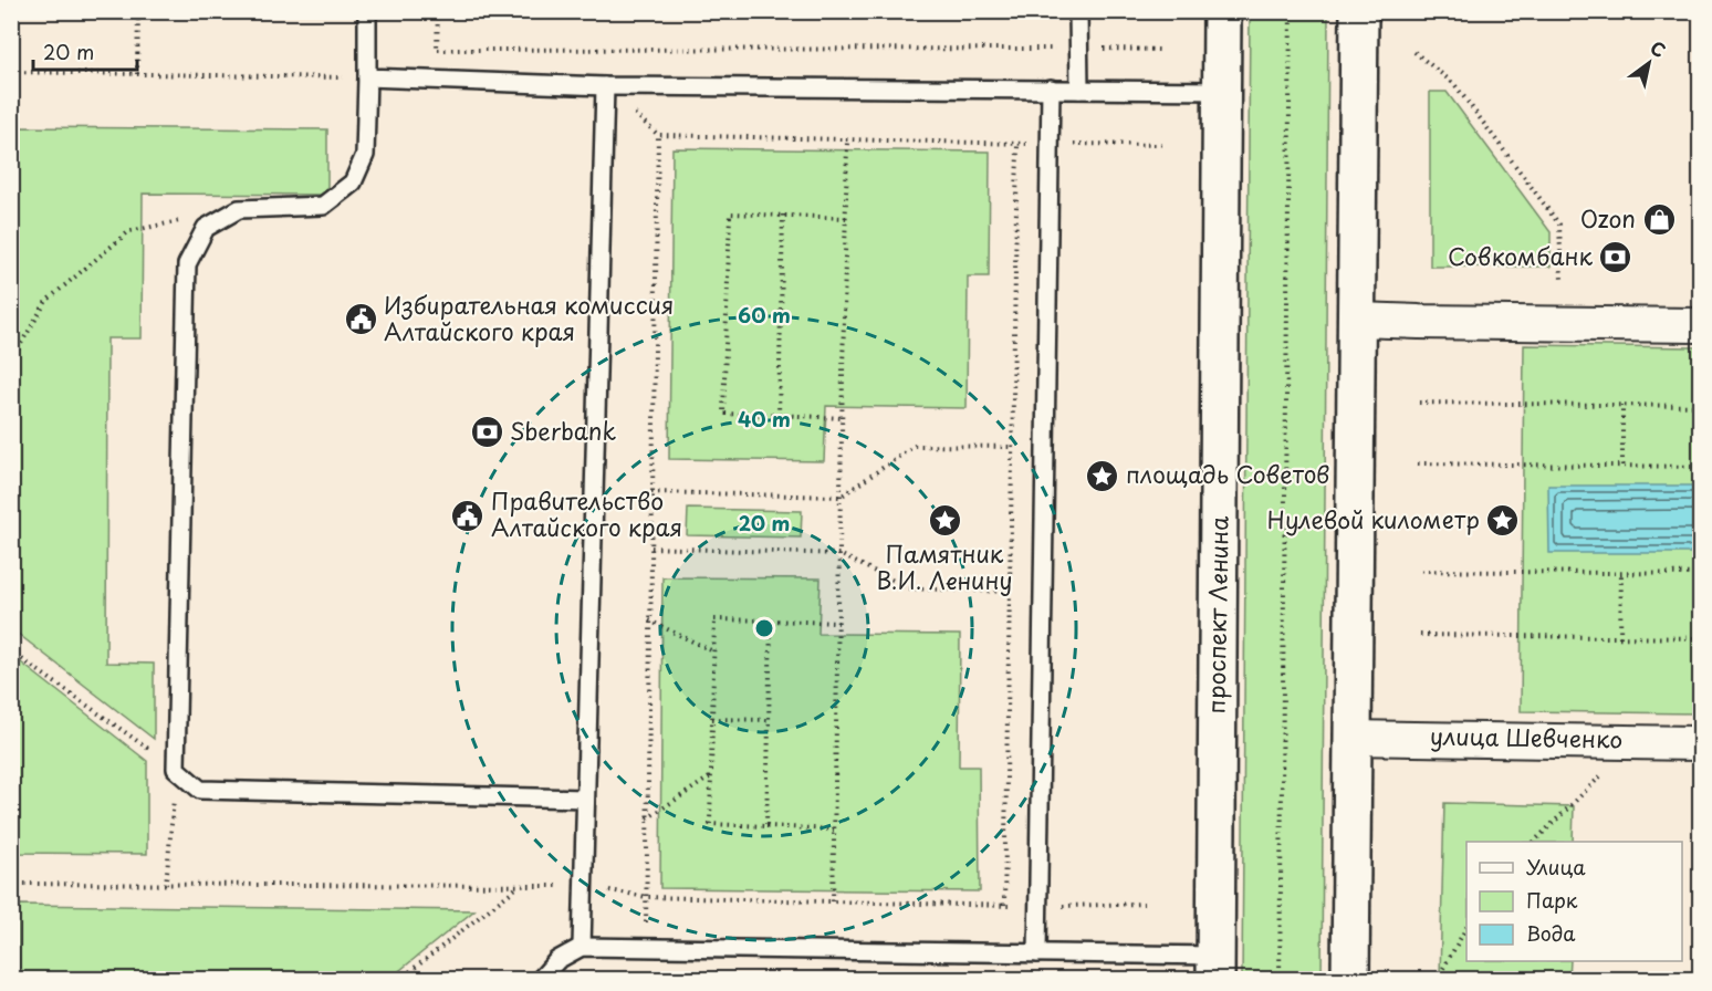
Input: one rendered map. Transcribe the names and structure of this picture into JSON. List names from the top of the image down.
{
  "streets": {
    "main road": ["проспект Ленина"],
    "street": ["улица Шевченко"]
  },
  "places": {
    "shop": ["Ozon"],
    "bank": ["Совкомбанк", "Sberbank"],
    "public building": ["Избирательная комиссия Алтайского края", "Правительство Алтайского края"],
    "place": ["площадь Советов", "Памятник В.И. Ленину", "Нулевой километр"]
  },
  "legend": ["Улица", "Парк", "Вода"],
  "scale_bar": "20 m",
  "north": "top right",
  "rings": ["60 m", "40 m", "20 m"]
}
